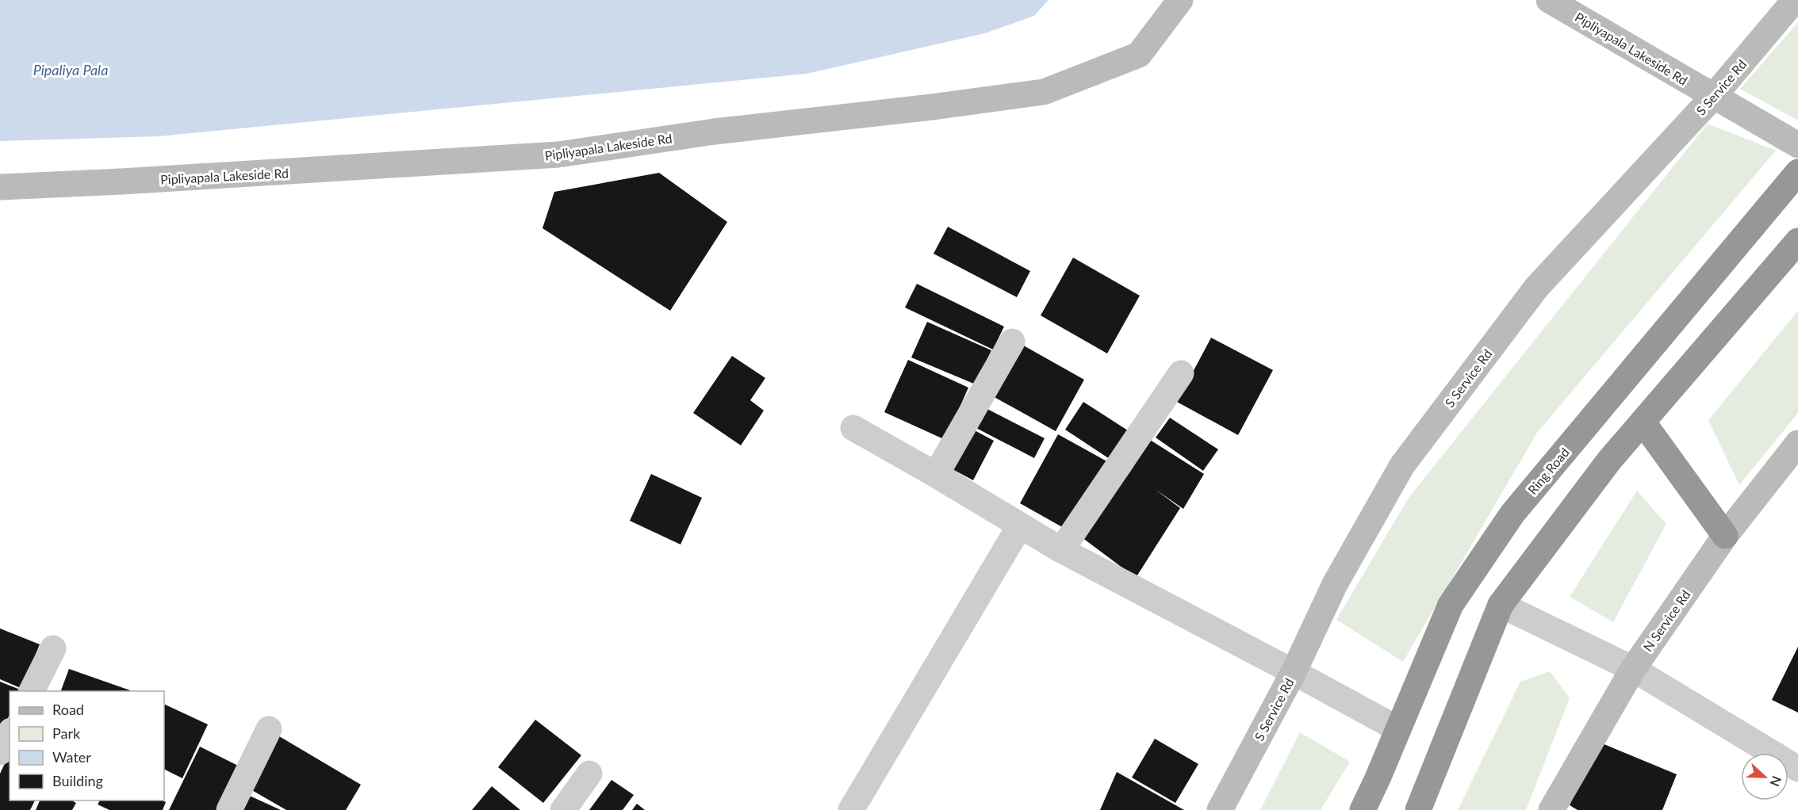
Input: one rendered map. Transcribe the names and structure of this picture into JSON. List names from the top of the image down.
{
  "streets": {
    "highway": ["Ring Road"],
    "street": ["Pipliyapala Lakeside Rd", "S Service Rd", "N Service Rd"]
  },
  "crossings": [
    ["Pipliyapala Lakeside Rd", "S Service Rd"]
  ],
  "water": ["Pipaliya Pala"],
  "legend": [
    "Road",
    "Park",
    "Water",
    "Building"
  ],
  "north": "right"
}
